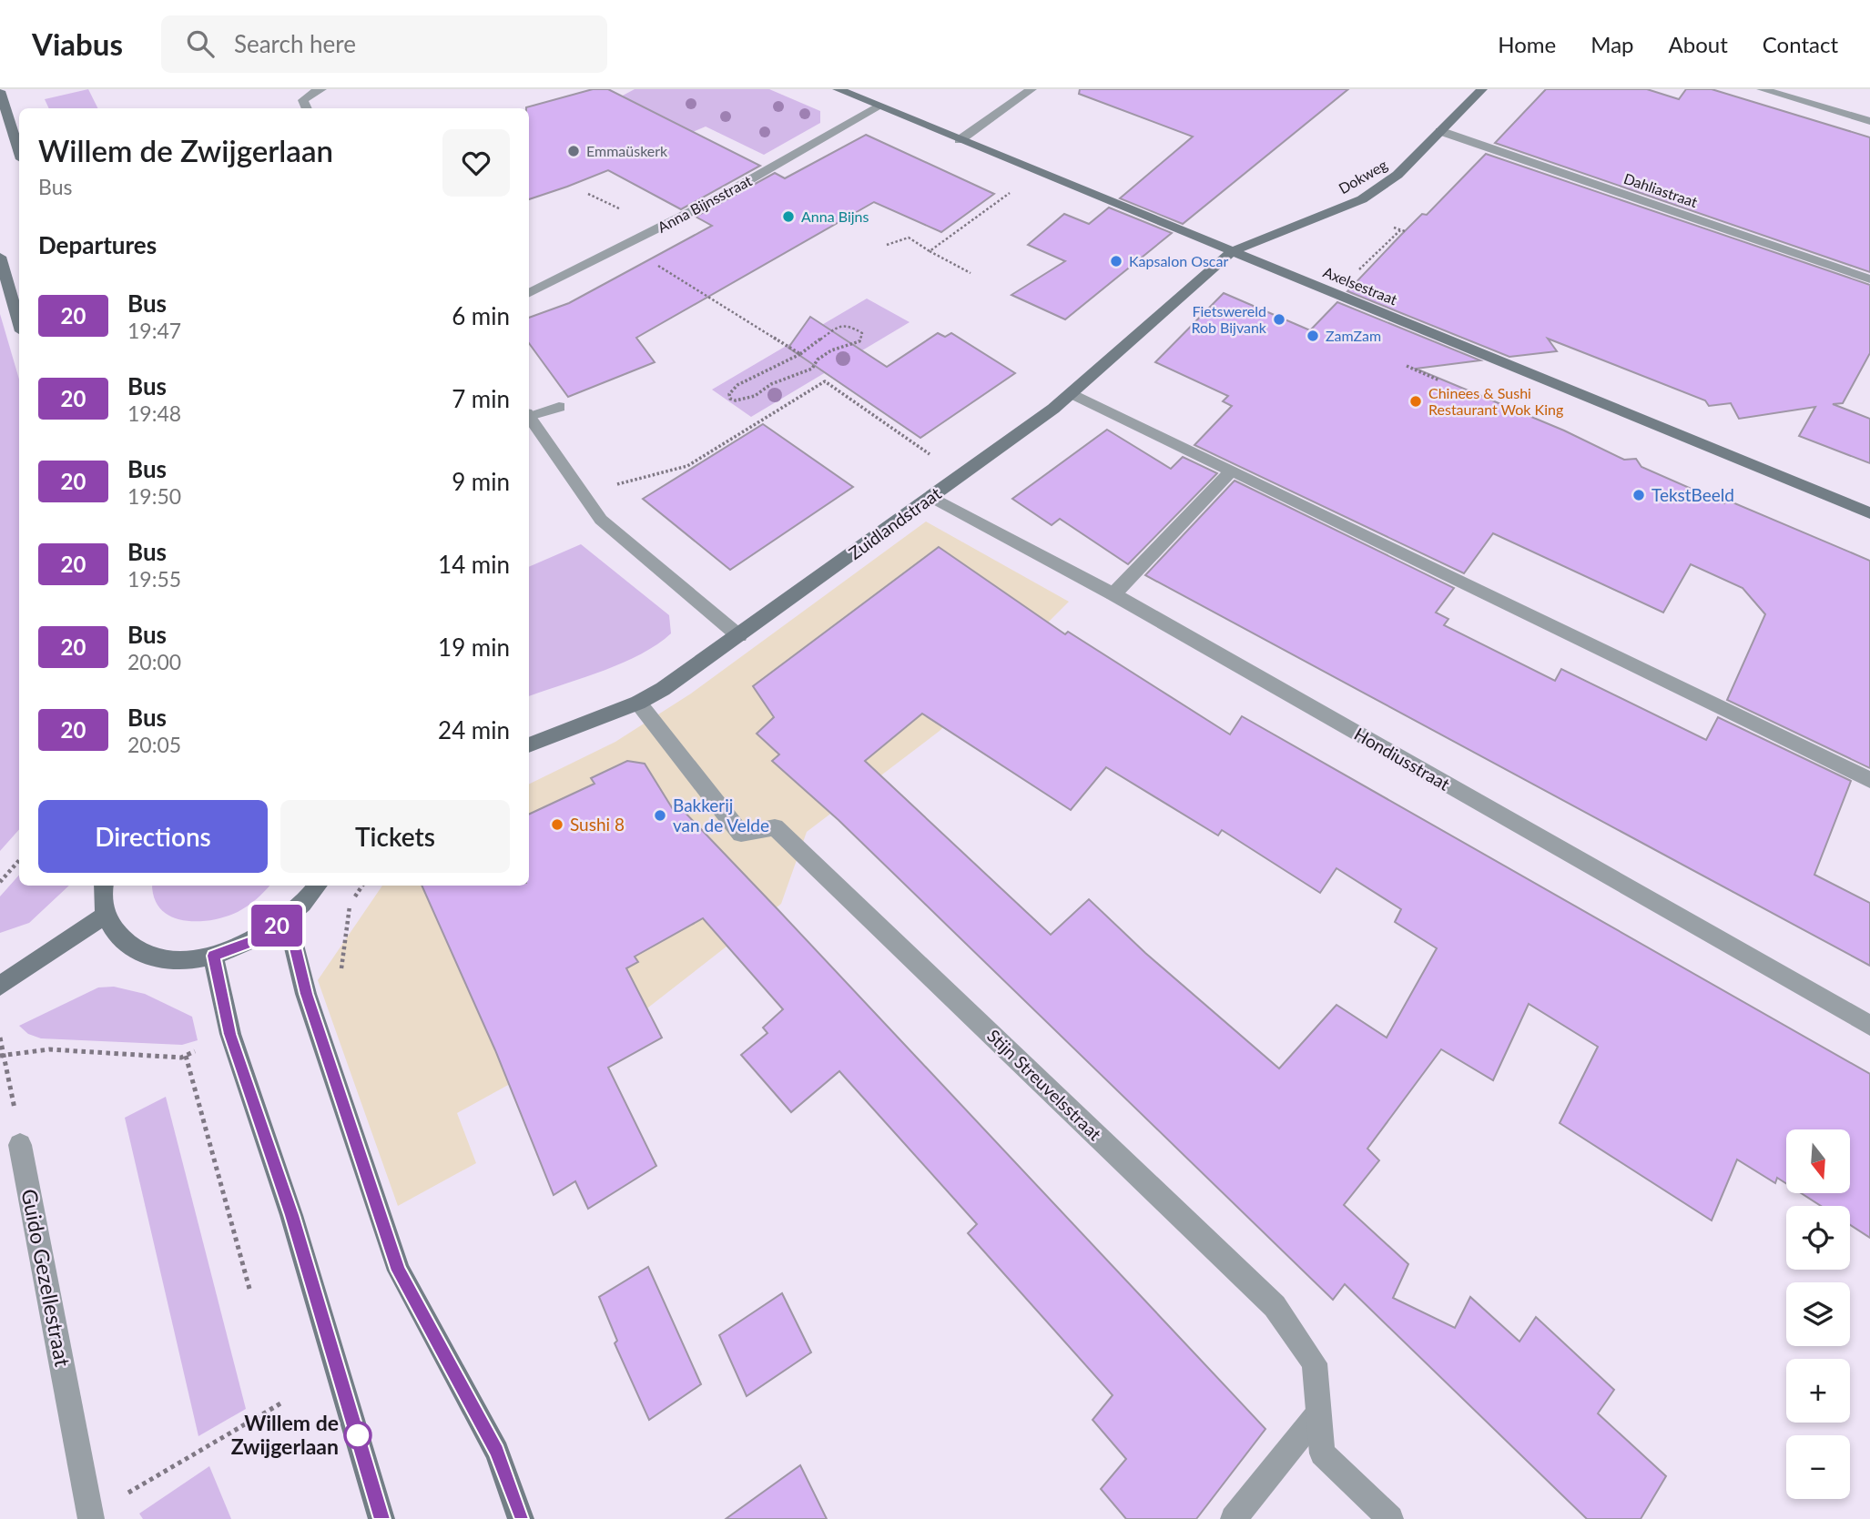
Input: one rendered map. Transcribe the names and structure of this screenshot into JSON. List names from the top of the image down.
{
  "streets": {
    "street": [
      "Dokweg",
      "Dahliastraat",
      "Anna Bijnsstraat",
      "Axelsestraat",
      "Zuidlandstraat",
      "Hondiusstraat",
      "Stijn Streuvelsstraat",
      "Guido Gezellestraat"
    ]
  },
  "crossings": [
    ["Dokweg", "Dahliastraat"],
    ["Dokweg", "Axelsestraat"],
    ["Dokweg", "Zuidlandstraat"],
    ["Anna Bijnsstraat", "Axelsestraat"],
    ["Axelsestraat", "Zuidlandstraat"],
    ["Zuidlandstraat", "Hondiusstraat"],
    ["Zuidlandstraat", "Stijn Streuvelsstraat"]
  ],
  "places": [
    "Emmaüskerk",
    "Anna Bijns",
    "Kapsalon Oscar",
    "Fietswereld Rob Bijvank",
    "ZamZam",
    "Chinees & Sushi Restaurant Wok King",
    "TekstBeeld",
    "Bakkerij van de Velde",
    "Sushi 8",
    "Willem de Zwijgerlaan"
  ],
  "lines": ["bus line 20"],
  "north": "bottom",
  "page": {
    "header": "Viabus",
    "search": "Search here",
    "nav": [
      "Home",
      "Map",
      "About",
      "Contact"
    ],
    "on_map": "20",
    "heading": [
      ["Willem de Zwijgerlaan", "Bus"],
      "Departures"
    ],
    "list": [
      {
        "mark": "20",
        "name": "Bus",
        "note": "19:47",
        "value": "6 min"
      },
      {
        "mark": "20",
        "name": "Bus",
        "note": "19:48",
        "value": "7 min"
      },
      {
        "mark": "20",
        "name": "Bus",
        "note": "19:50",
        "value": "9 min"
      },
      {
        "mark": "20",
        "name": "Bus",
        "note": "19:55",
        "value": "14 min"
      },
      {
        "mark": "20",
        "name": "Bus",
        "note": "20:00",
        "value": "19 min"
      },
      {
        "mark": "20",
        "name": "Bus",
        "note": "20:05",
        "value": "24 min"
      }
    ],
    "buttons": ["Directions", "Tickets"],
    "map_buttons": ["+", "−"]
  }
}
